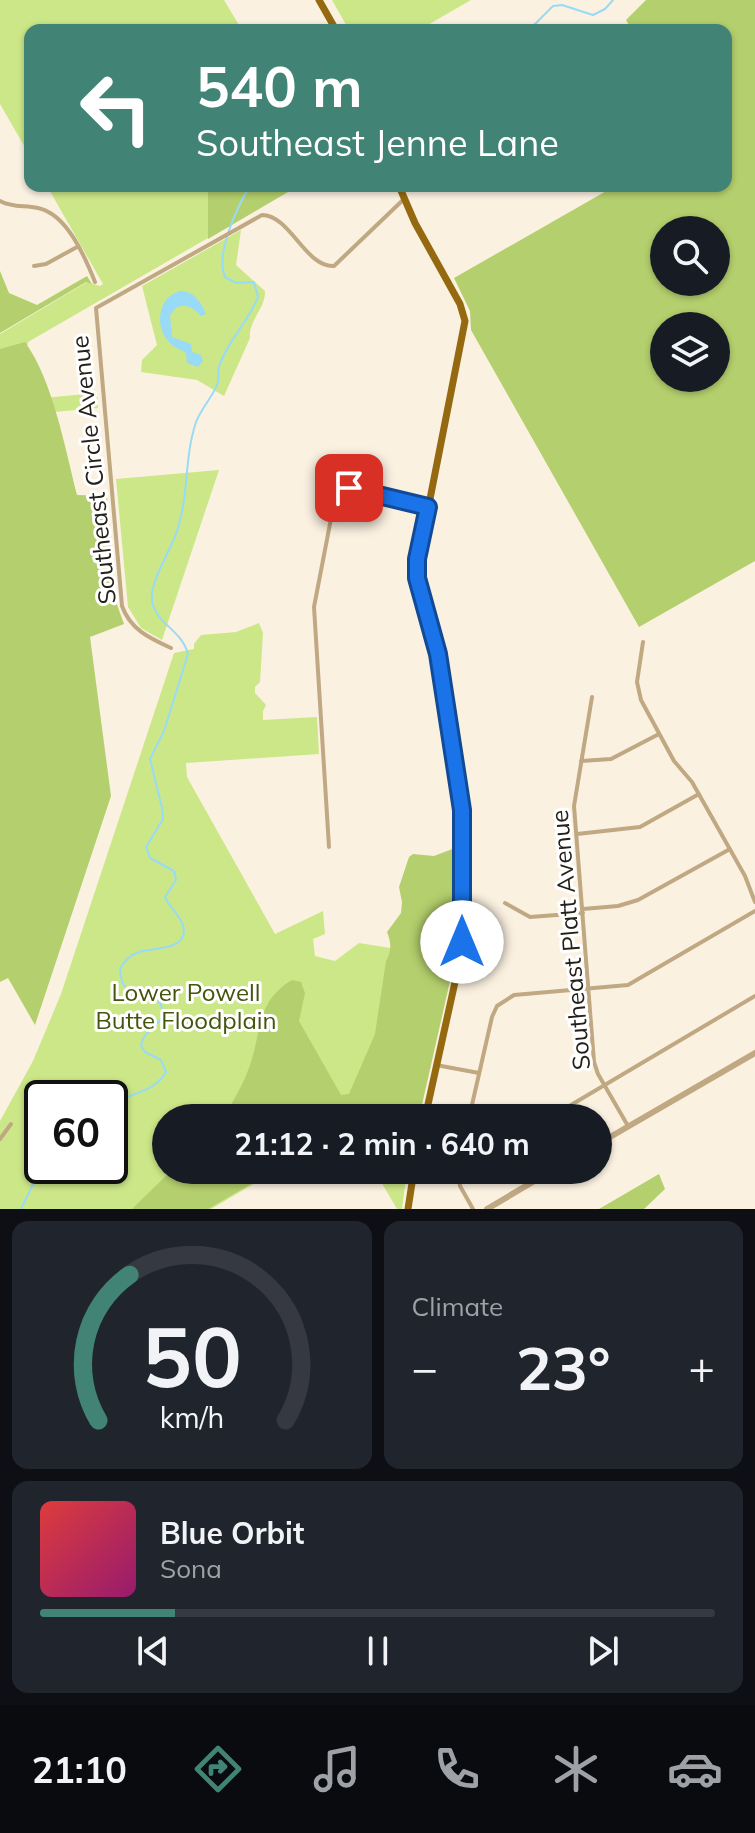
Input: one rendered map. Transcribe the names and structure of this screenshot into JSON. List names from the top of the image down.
{
  "streets": {
    "street": ["Southeast Circle Avenue", "Southeast Platt Avenue"]
  },
  "parks": ["Lower Powell Butte Floodplain"],
  "page": {
    "turn": ["540 m", "Southeast Jenne Lane"],
    "limit": "60",
    "trip": "21:12 · 2 min · 640 m",
    "tile": "Climate",
    "heat": ["−", "23°", "+"],
    "song": ["Blue Orbit", "Sona"],
    "tabs": "21:10",
    "gauge": ["50", "km/h"]
  }
}
